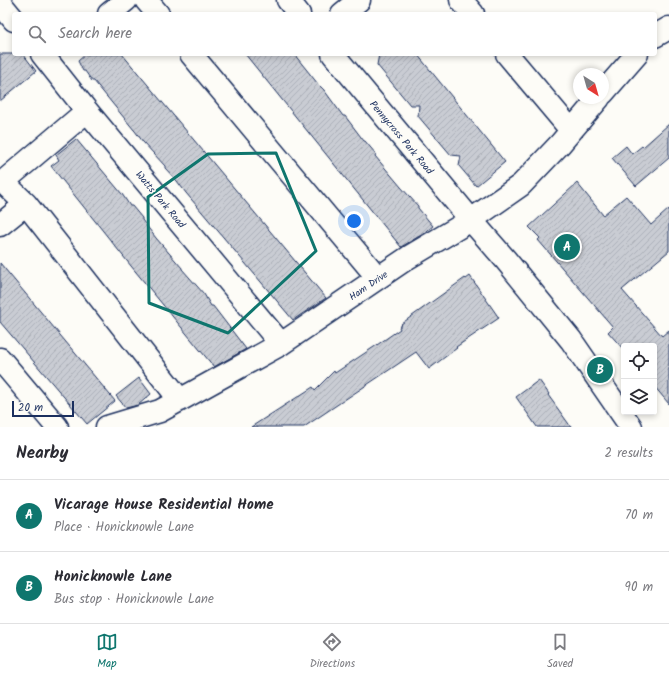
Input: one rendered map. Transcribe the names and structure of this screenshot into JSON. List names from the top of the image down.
{
  "streets": {
    "street": ["Pennycross Park Road", "Watts Park Road", "Ham Drive"]
  },
  "crossings": [
    ["Pennycross Park Road", "Ham Drive"],
    ["Watts Park Road", "Ham Drive"]
  ],
  "scale_bar": "20 m",
  "north": "bottom right",
  "page": {
    "search": "Search here",
    "pins": ["A", "B"],
    "scale": "20 m",
    "heading": ["Nearby", "2 results"],
    "list": [
      {
        "mark": "A",
        "name": "Vicarage House Residential Home",
        "note": "Place · Honicknowle Lane",
        "value": "70 m"
      },
      {
        "mark": "B",
        "name": "Honicknowle Lane",
        "note": "Bus stop · Honicknowle Lane",
        "value": "90 m"
      }
    ],
    "nav": ["Map", "Directions", "Saved"]
  }
}
